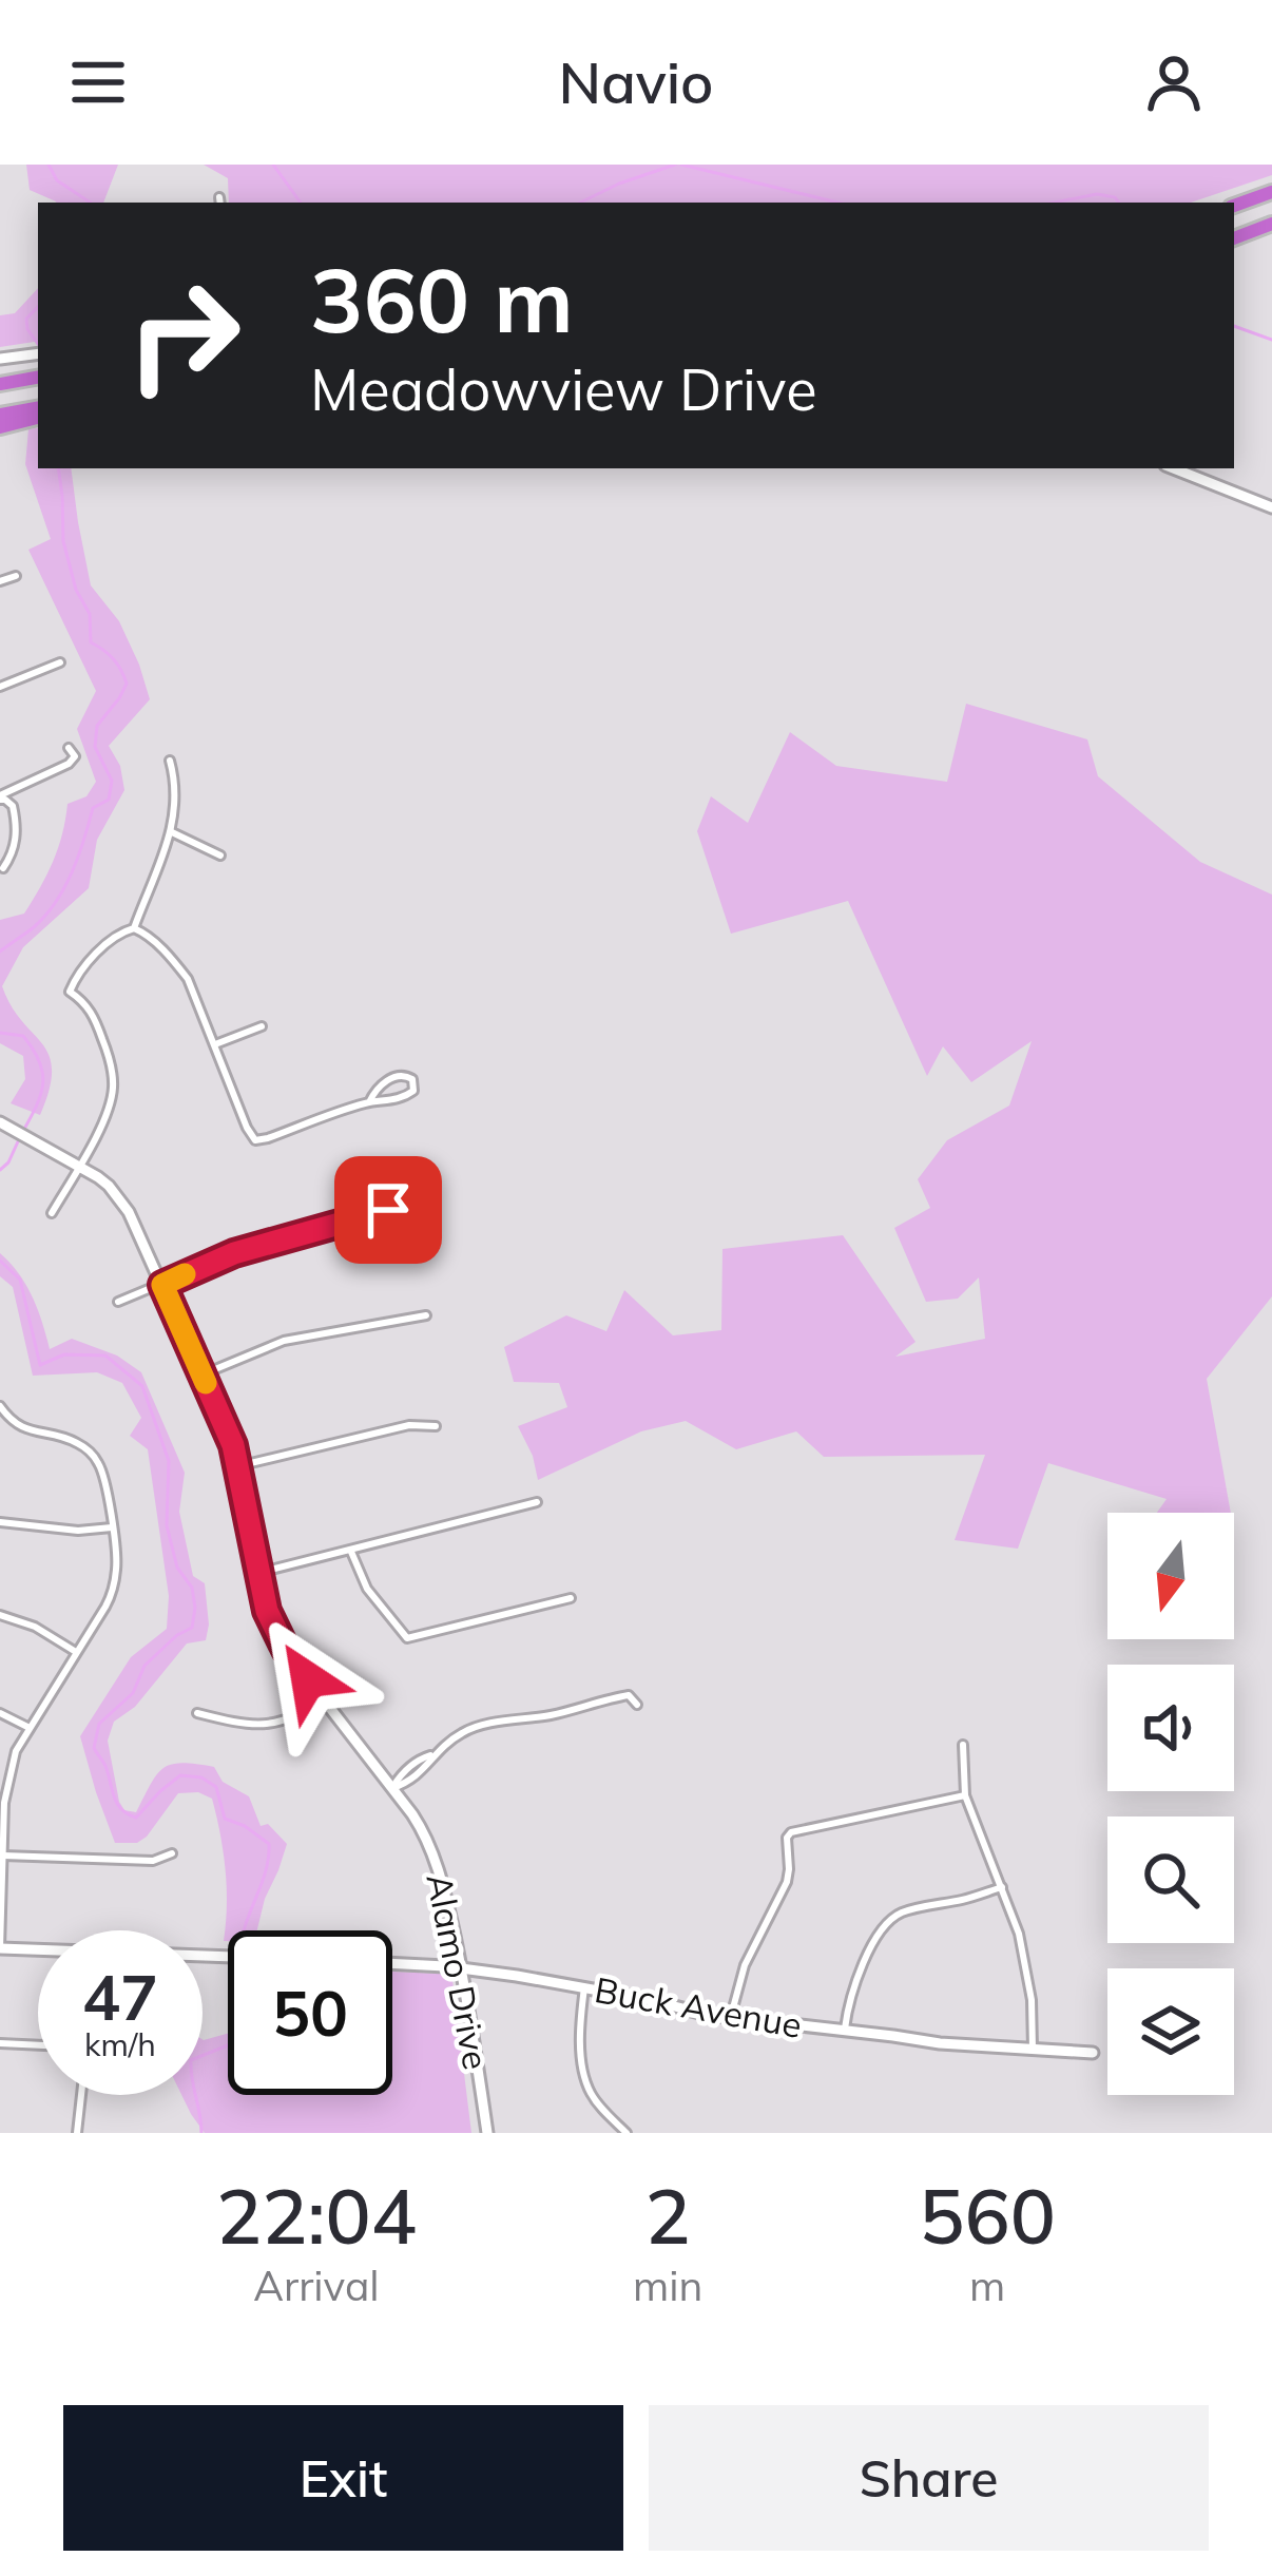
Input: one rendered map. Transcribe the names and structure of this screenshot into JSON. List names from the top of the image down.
{
  "streets": {
    "street": ["Alamo Drive", "Buck Avenue"]
  },
  "crossings": [
    ["Alamo Drive", "Buck Avenue"]
  ],
  "north": "bottom",
  "page": {
    "header": "Navio",
    "turn": ["360 m", "Meadowview Drive"],
    "speed": "47 km/h",
    "limit": "50",
    "eta": [
      "22:04",
      "Arrival",
      "2",
      "min",
      "560",
      "m"
    ],
    "buttons": ["Exit", "Share"]
  }
}
